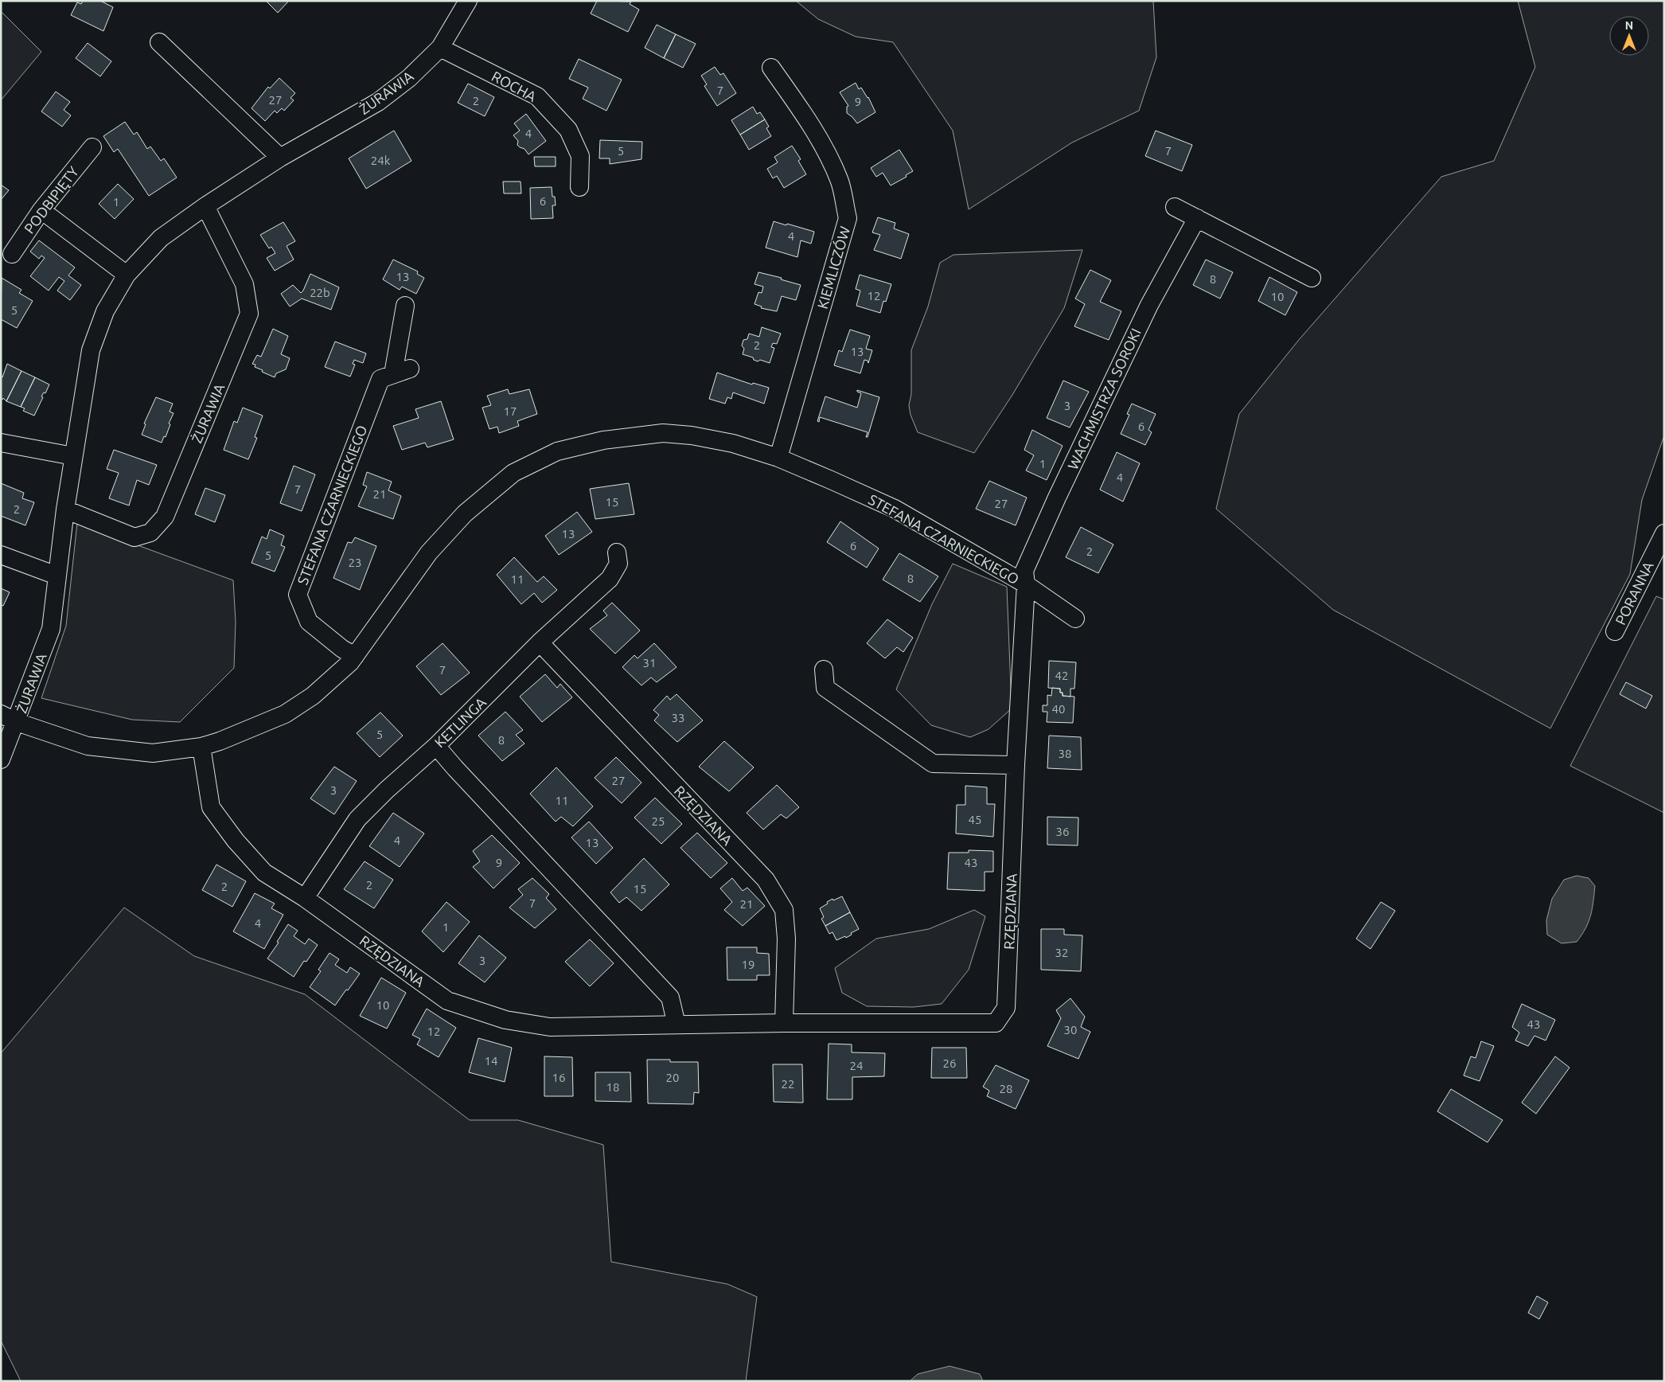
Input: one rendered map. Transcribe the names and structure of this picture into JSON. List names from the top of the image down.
{
  "streets": {
    "street": [
      "ROCHA",
      "ŻURAWIA",
      "PODBIPIĘTY",
      "KIEMLICZÓW",
      "WACHMISTRZA SOROKI",
      "STEFANA CZARNIECKIEGO",
      "PORANNA",
      "KETLINGA",
      "RZĘDZIANA"
    ]
  },
  "crossings": [
    ["ROCHA", "ŻURAWIA"],
    ["ŻURAWIA", "STEFANA CZARNIECKIEGO"],
    ["KIEMLICZÓW", "STEFANA CZARNIECKIEGO"],
    ["WACHMISTRZA SOROKI", "STEFANA CZARNIECKIEGO"],
    ["WACHMISTRZA SOROKI", "RZĘDZIANA"],
    ["STEFANA CZARNIECKIEGO", "RZĘDZIANA"],
    ["KETLINGA", "RZĘDZIANA"]
  ],
  "house_numbers": [
    "7",
    "27",
    "2",
    "9",
    "4",
    "5",
    "7",
    "24k",
    "6",
    "1",
    "4",
    "13",
    "8",
    "22b",
    "12",
    "10",
    "5",
    "2",
    "13",
    "3",
    "17",
    "6",
    "1",
    "4",
    "7",
    "21",
    "15",
    "27",
    "2",
    "13",
    "6",
    "2",
    "5",
    "23",
    "8",
    "11",
    "31",
    "7",
    "42",
    "40",
    "33",
    "5",
    "8",
    "38",
    "27",
    "3",
    "11",
    "45",
    "25",
    "36",
    "4",
    "13",
    "9",
    "43",
    "2",
    "2",
    "15",
    "7",
    "21",
    "4",
    "1",
    "32",
    "3",
    "19",
    "10",
    "43",
    "30",
    "12",
    "14",
    "26",
    "24",
    "16",
    "20",
    "22",
    "18",
    "28"
  ],
  "north": "top"
}
